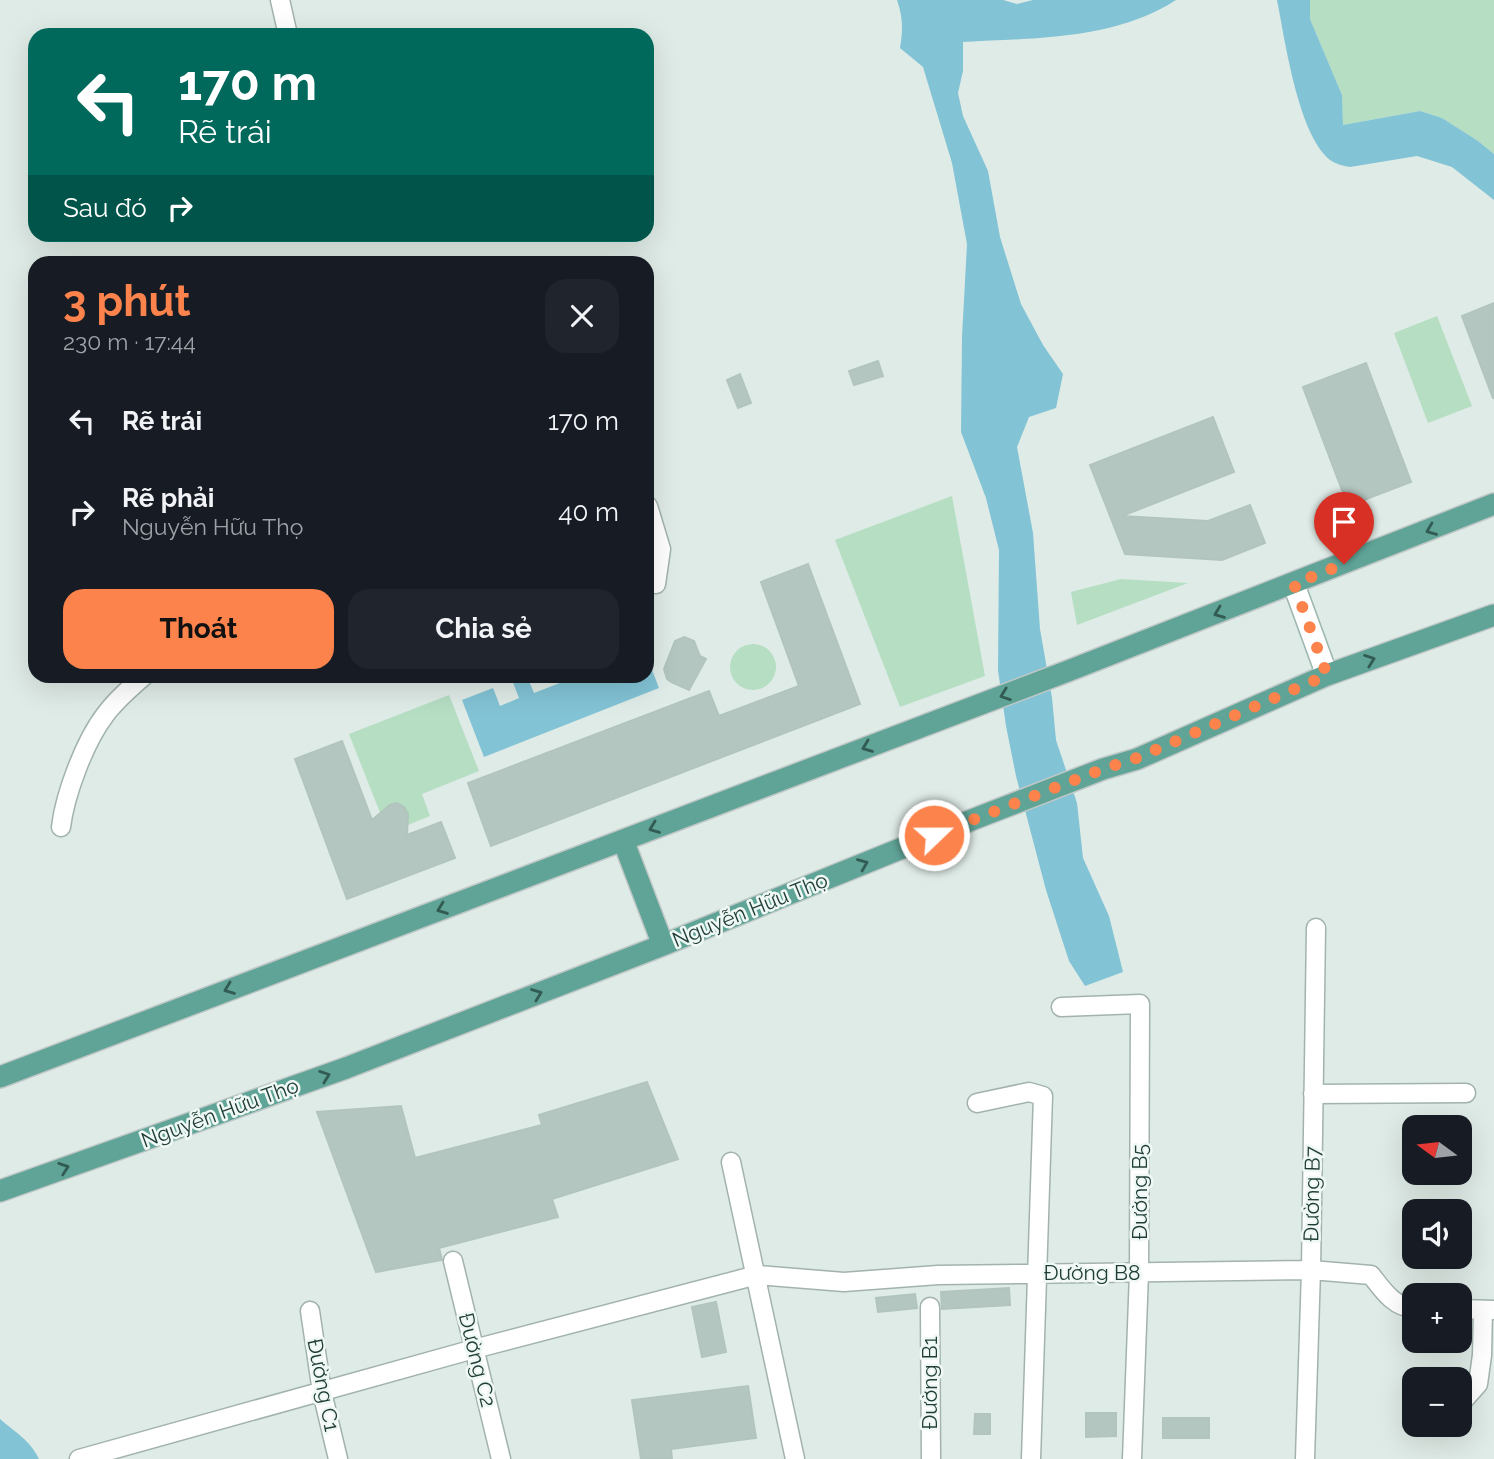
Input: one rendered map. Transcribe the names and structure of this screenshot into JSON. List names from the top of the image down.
{
  "streets": {
    "main road": ["Nguyễn Hữu Thọ"],
    "street": [
      "Đường B5",
      "Đường B7",
      "Đường B8",
      "Đường C2",
      "Đường B1",
      "Đường C1"
    ]
  },
  "crossings": [
    ["Đường B5", "Đường B8"],
    ["Đường B7", "Đường B8"],
    ["Đường B8", "Đường C2"],
    ["Đường B8", "Đường C1"]
  ],
  "north": "left",
  "page": {
    "turn": ["170 m", "Rẽ trái"],
    "then": "Sau đó",
    "heading": ["3 phút", "230 m · 17:44"],
    "list": [
      {
        "name": "Rẽ trái",
        "value": "170 m"
      },
      {
        "name": "Rẽ phải",
        "note": "Nguyễn Hữu Thọ",
        "value": "40 m"
      }
    ],
    "buttons": ["Thoát", "Chia sẻ"],
    "map_buttons": ["+", "−"]
  }
}
